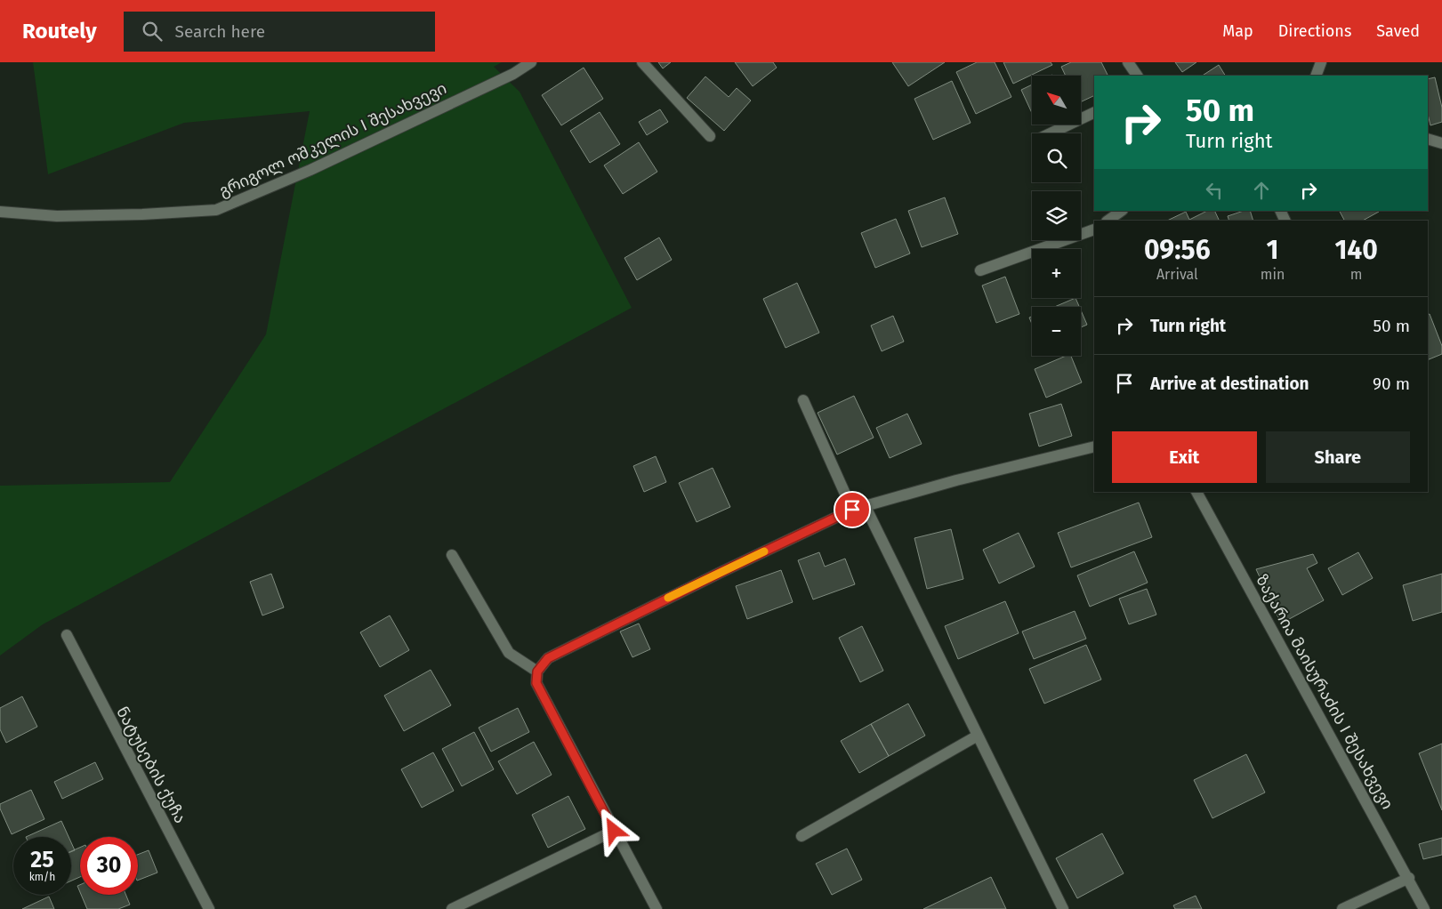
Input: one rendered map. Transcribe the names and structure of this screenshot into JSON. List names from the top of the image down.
{
  "streets": {
    "street": ["გრიგოლ ოშკელის I შესახვევი", "ზაქარია მაისურაძის I შესახვევი", "ნატუსების ქუჩა"]
  },
  "north": "top left",
  "page": {
    "header": "Routely",
    "search": "Search here",
    "nav": ["Map", "Directions", "Saved"],
    "map_buttons": ["+", "−"],
    "turn": ["50 m", "Turn right"],
    "eta": [
      "09:56",
      "Arrival",
      "1",
      "min",
      "140",
      "m"
    ],
    "list": [
      {
        "name": "Turn right",
        "value": "50 m"
      },
      {
        "name": "Arrive at destination",
        "value": "90 m"
      }
    ],
    "buttons": ["Exit", "Share"],
    "speed": "25 km/h",
    "limit": "30"
  }
}
